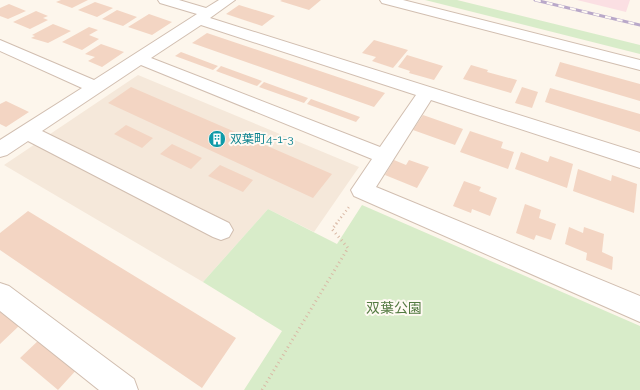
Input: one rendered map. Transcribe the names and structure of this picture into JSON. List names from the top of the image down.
{
  "parks": ["双葉公園"],
  "places": {
    "building": ["双葉町4-1-3"]
  }
}
